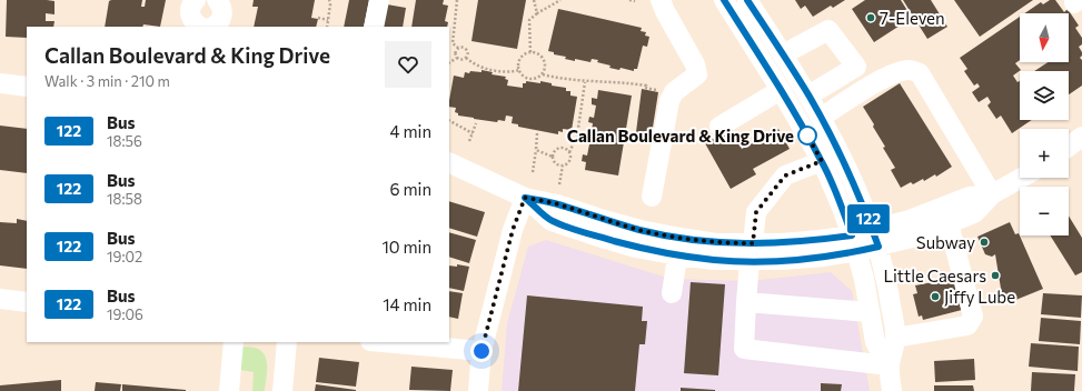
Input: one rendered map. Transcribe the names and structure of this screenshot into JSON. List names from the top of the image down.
{
  "places": [
    "7-Eleven",
    "Callan Boulevard & King Drive",
    "Subway",
    "Little Caesars",
    "Jiffy Lube"
  ],
  "lines": ["bus line 122"],
  "north": "bottom",
  "page": {
    "on_map": "122",
    "map_buttons": ["+", "−"],
    "heading": ["Callan Boulevard & King Drive", "Walk · 3 min · 210 m"],
    "list": [
      {
        "mark": "122",
        "name": "Bus",
        "note": "18:56",
        "value": "4 min"
      },
      {
        "mark": "122",
        "name": "Bus",
        "note": "18:58",
        "value": "6 min"
      },
      {
        "mark": "122",
        "name": "Bus",
        "note": "19:02",
        "value": "10 min"
      },
      {
        "mark": "122",
        "name": "Bus",
        "note": "19:06",
        "value": "14 min"
      }
    ]
  }
}
